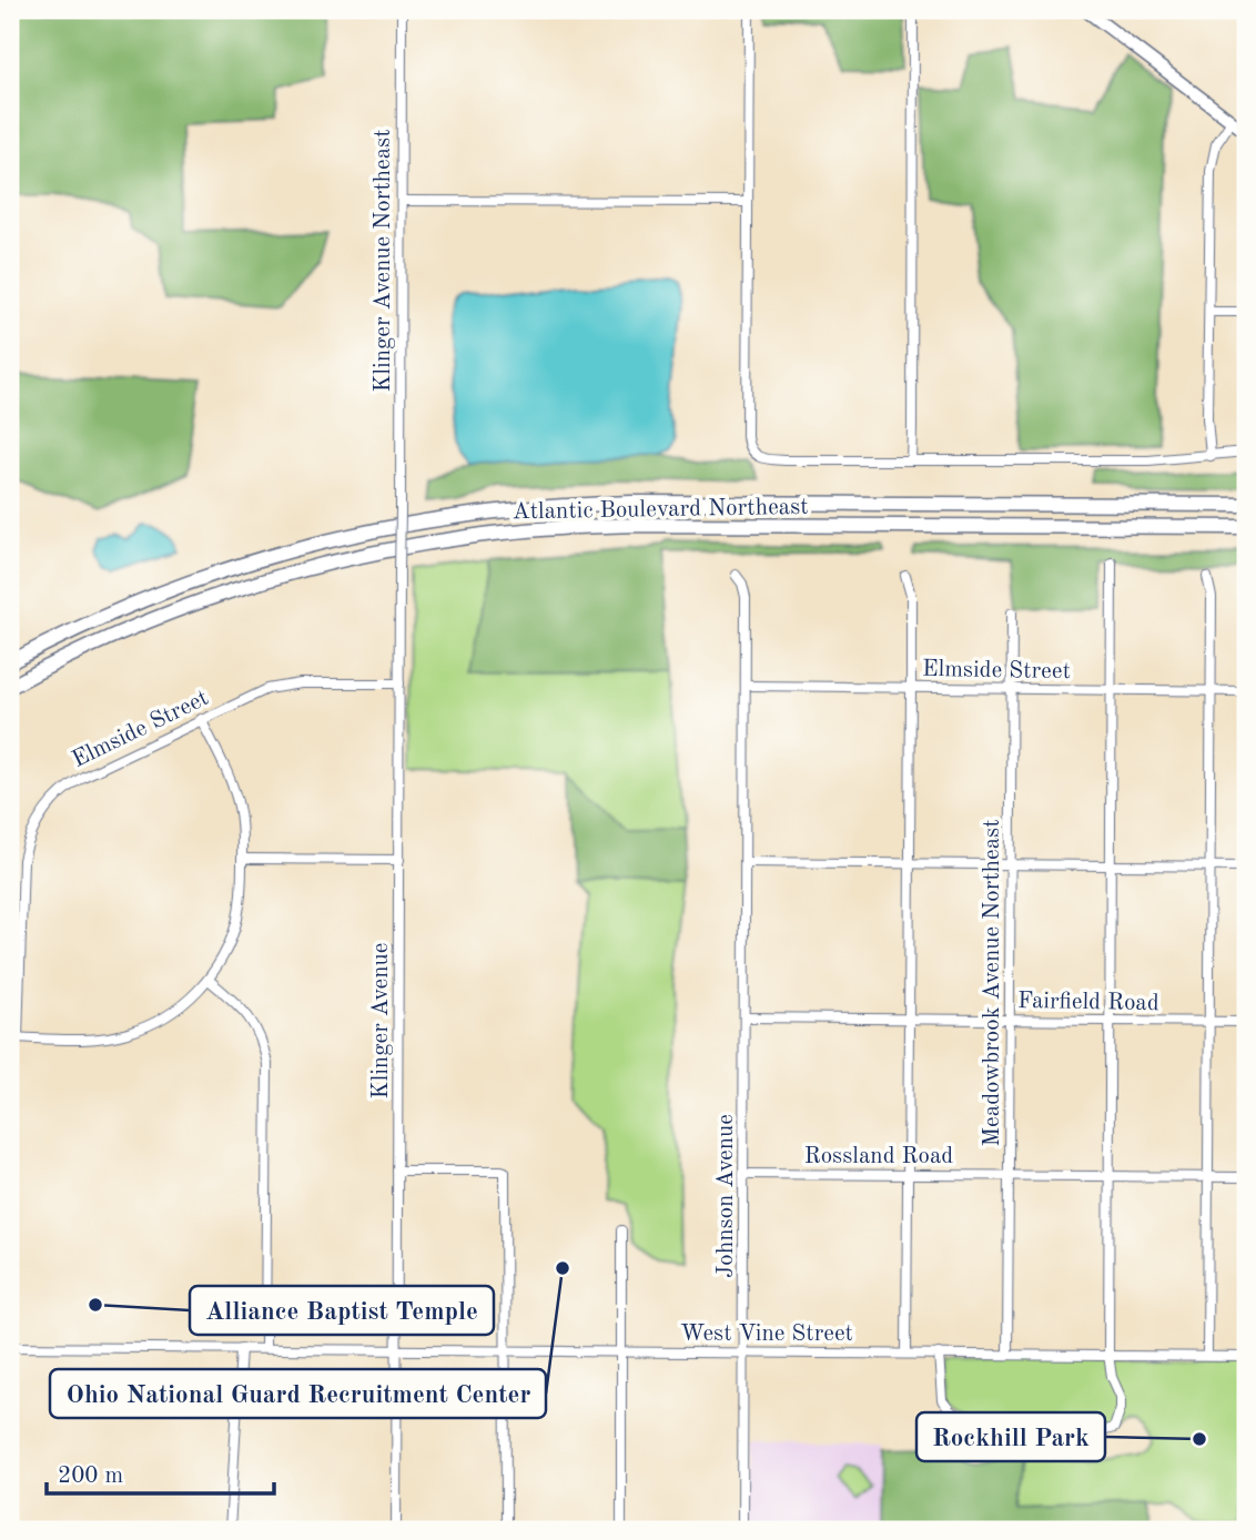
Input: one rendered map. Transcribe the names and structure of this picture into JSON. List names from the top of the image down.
{
  "streets": {
    "highway": ["Atlantic Boulevard Northeast"],
    "street": [
      "Klinger Avenue Northeast",
      "Elmside Street",
      "Meadowbrook Avenue Northeast",
      "Fairfield Road",
      "Klinger Avenue",
      "Rossland Road",
      "Johnson Avenue",
      "West Vine Street"
    ]
  },
  "crossings": [
    ["Klinger Avenue Northeast", "Klinger Avenue"],
    ["Elmside Street", "Meadowbrook Avenue Northeast"],
    ["Elmside Street", "Klinger Avenue"],
    ["Elmside Street", "Johnson Avenue"],
    ["Meadowbrook Avenue Northeast", "Fairfield Road"],
    ["Meadowbrook Avenue Northeast", "Rossland Road"],
    ["Meadowbrook Avenue Northeast", "West Vine Street"],
    ["Fairfield Road", "Johnson Avenue"],
    ["Klinger Avenue", "West Vine Street"],
    ["Rossland Road", "Johnson Avenue"],
    ["Johnson Avenue", "West Vine Street"]
  ],
  "places": ["Ohio National Guard Recruitment Center", "Alliance Baptist Temple", "Rockhill Park"],
  "scale_bar": "200 m"
}
